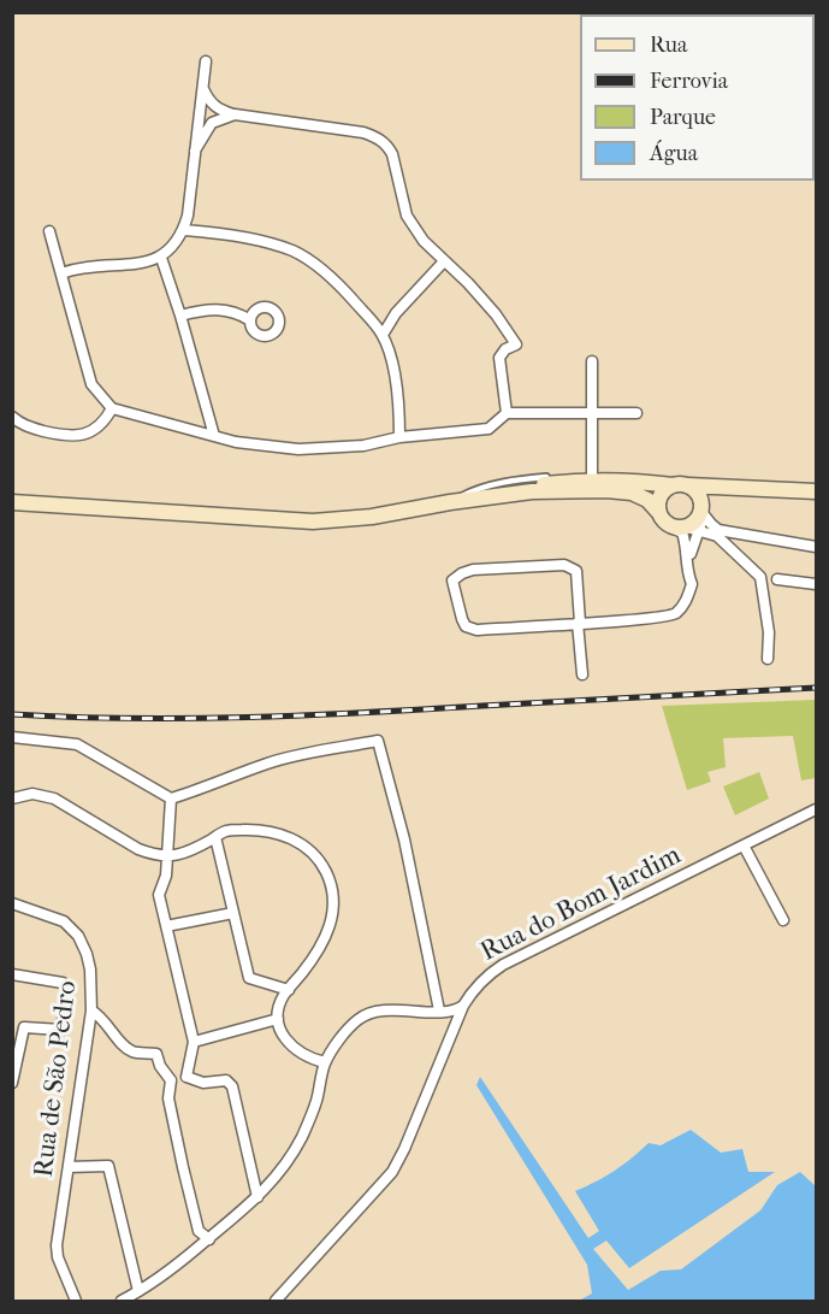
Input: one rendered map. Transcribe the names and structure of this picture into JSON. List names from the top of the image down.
{
  "streets": {
    "street": ["Rua do Bom Jardim", "Rua de São Pedro"]
  },
  "legend": [
    "Rua",
    "Ferrovia",
    "Parque",
    "Água"
  ]
}
